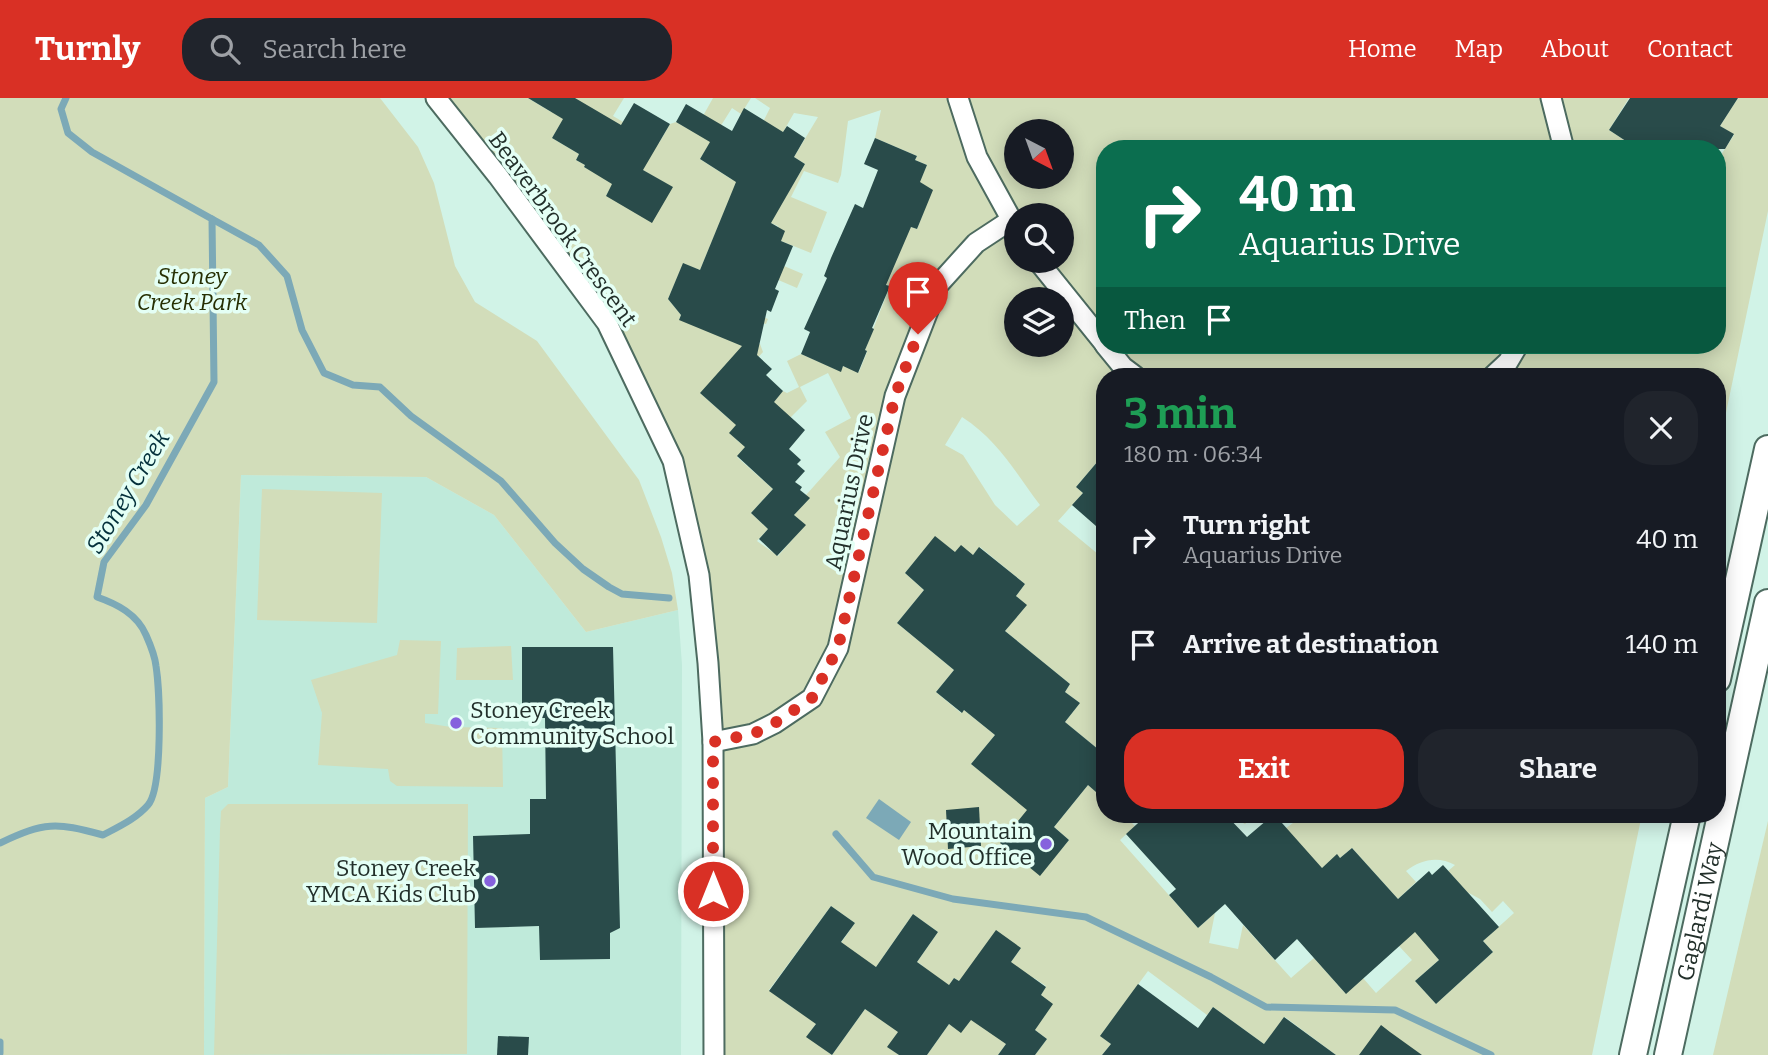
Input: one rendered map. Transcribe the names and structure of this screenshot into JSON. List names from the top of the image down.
{
  "streets": {
    "main road": ["Gaglardi Way"],
    "street": ["Beaverbrook Crescent", "Aquarius Drive"]
  },
  "crossings": [
    ["Beaverbrook Crescent", "Aquarius Drive"]
  ],
  "water": ["Stoney Creek"],
  "parks": ["Stoney Creek Park"],
  "places": ["Stoney Creek Community School", "Mountain Wood Office", "Stoney Creek YMCA Kids Club"],
  "north": "bottom right",
  "page": {
    "header": "Turnly",
    "search": "Search here",
    "nav": [
      "Home",
      "Map",
      "About",
      "Contact"
    ],
    "turn": ["40 m", "Aquarius Drive"],
    "then": "Then",
    "heading": ["3 min", "180 m · 06:34"],
    "list": [
      {
        "name": "Turn right",
        "note": "Aquarius Drive",
        "value": "40 m"
      },
      {
        "name": "Arrive at destination",
        "value": "140 m"
      }
    ],
    "buttons": ["Exit", "Share"]
  }
}
